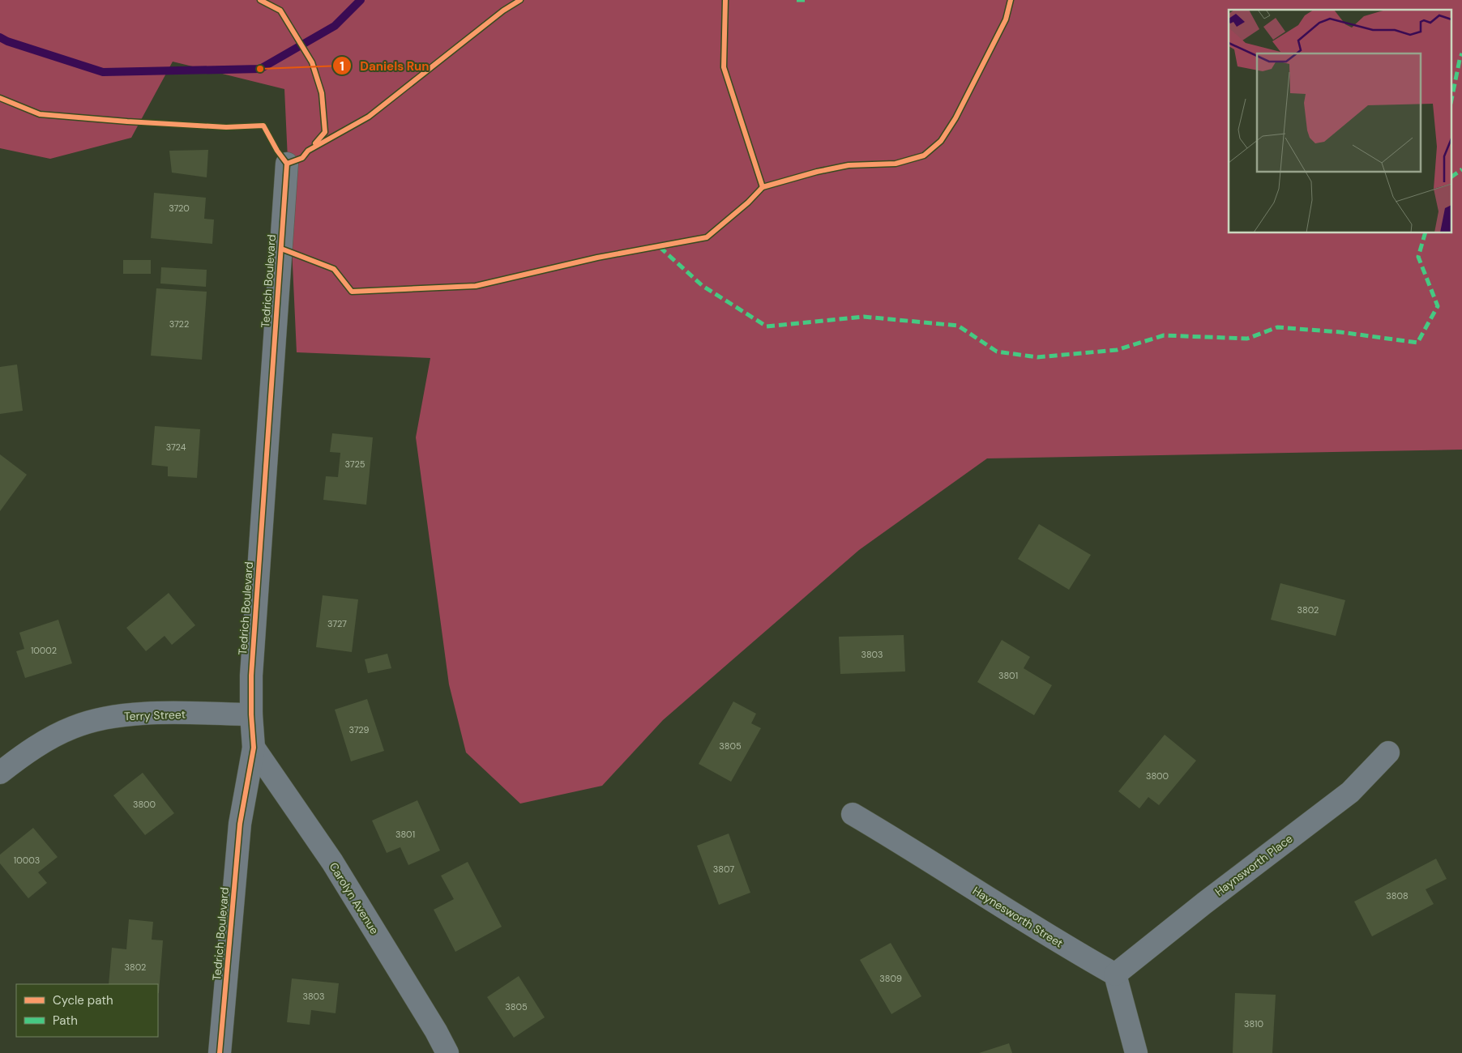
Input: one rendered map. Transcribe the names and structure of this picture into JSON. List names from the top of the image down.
{
  "streets": {
    "street": [
      "Tedrich Boulevard",
      "Terry Street",
      "Haynsworth Place",
      "Carolyn Avenue",
      "Haynesworth Street"
    ]
  },
  "crossings": [
    ["Tedrich Boulevard", "Terry Street"],
    ["Tedrich Boulevard", "Carolyn Avenue"],
    ["Haynsworth Place", "Haynesworth Street"]
  ],
  "places": ["Daniels Run"],
  "house_numbers": [
    "3720",
    "3722",
    "3724",
    "3725",
    "3802",
    "3727",
    "10002",
    "3803",
    "3801",
    "3729",
    "3805",
    "3800",
    "3800",
    "3801",
    "10003",
    "3807",
    "3808",
    "3802",
    "3809",
    "3803",
    "3805",
    "3810"
  ],
  "legend": ["Cycle path", "Path"]
}
